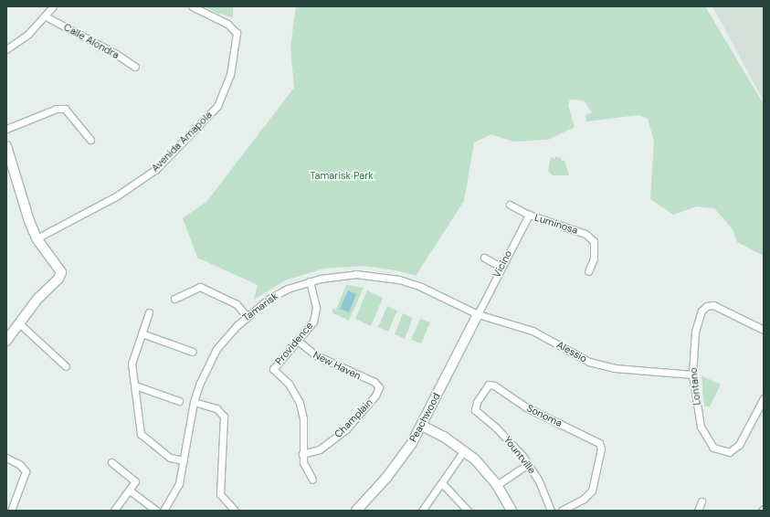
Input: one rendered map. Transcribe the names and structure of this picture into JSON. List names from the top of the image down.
{
  "streets": {
    "street": [
      "Calle Alondra",
      "Avenida Amapola",
      "Luminosa",
      "Vicino",
      "Tamarisk",
      "Providence",
      "Alessio",
      "New Haven",
      "Lontano",
      "Sonoma",
      "Peachwood",
      "Champlain",
      "Yountville"
    ]
  },
  "crossings": [
    ["Luminosa", "Vicino"],
    ["Vicino", "Tamarisk"],
    ["Vicino", "Alessio"],
    ["Vicino", "Peachwood"],
    ["Tamarisk", "Providence"],
    ["Tamarisk", "Alessio"],
    ["Tamarisk", "Peachwood"],
    ["Providence", "New Haven"],
    ["Providence", "Champlain"],
    ["Alessio", "Lontano"],
    ["Alessio", "Peachwood"],
    ["New Haven", "Champlain"],
    ["Sonoma", "Yountville"]
  ],
  "parks": ["Tamarisk Park"]
}
